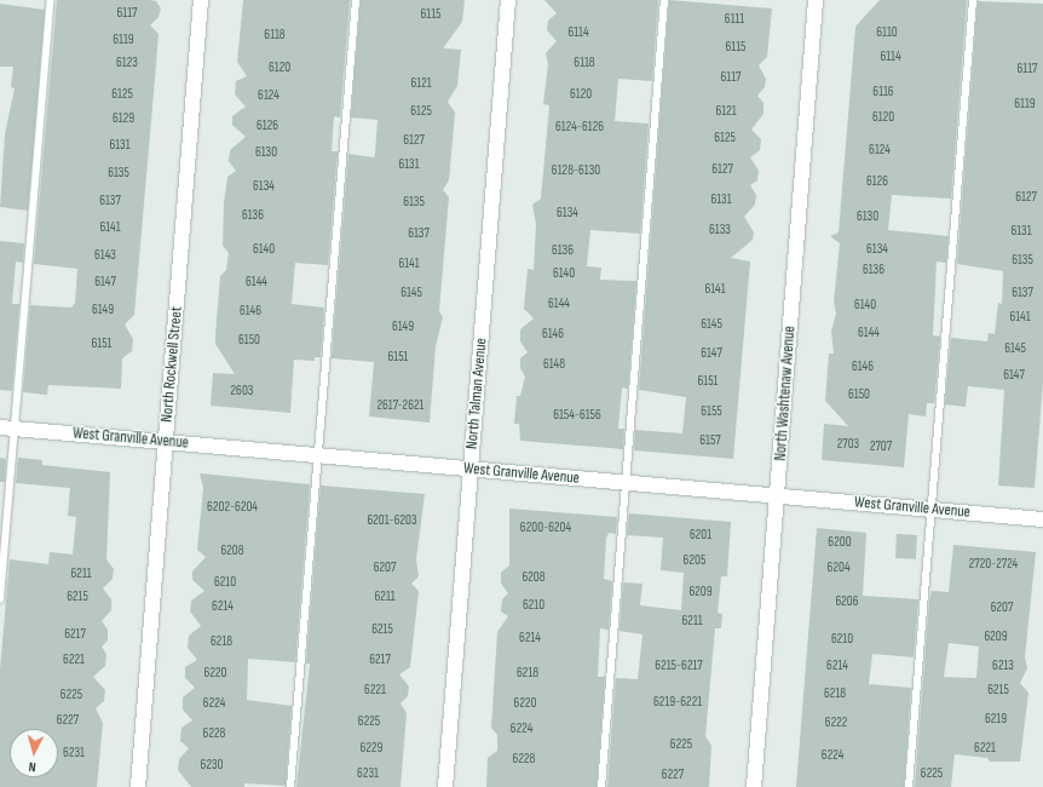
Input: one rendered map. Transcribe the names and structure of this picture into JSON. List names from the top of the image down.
{
  "streets": {
    "street": [
      "North Rockwell Street",
      "North Talman Avenue",
      "North Washtenaw Avenue",
      "West Granville Avenue"
    ]
  },
  "crossings": [
    ["North Rockwell Street", "West Granville Avenue"],
    ["North Talman Avenue", "West Granville Avenue"],
    ["North Washtenaw Avenue", "West Granville Avenue"]
  ],
  "house_numbers": [
    "6117",
    "6115",
    "6111",
    "6114",
    "6110",
    "6118",
    "6119",
    "6115",
    "6114",
    "6123",
    "6118",
    "6120",
    "6117",
    "6117",
    "6121",
    "6116",
    "6125",
    "6120",
    "6124",
    "6119",
    "6125",
    "6121",
    "6120",
    "6129",
    "6126",
    "6124-6126",
    "6125",
    "6127",
    "6131",
    "6124",
    "6130",
    "6131",
    "6127",
    "6128-6130",
    "6135",
    "6126",
    "6134",
    "6127",
    "6131",
    "6137",
    "6135",
    "6134",
    "6136",
    "6130",
    "6141",
    "6133",
    "6131",
    "6137",
    "6140",
    "6134",
    "6136",
    "6143",
    "6135",
    "6141",
    "6136",
    "6140",
    "6147",
    "6144",
    "6141",
    "6145",
    "6137",
    "6144",
    "6140",
    "6149",
    "6146",
    "6141",
    "6145",
    "6149",
    "6144",
    "6146",
    "6150",
    "6151",
    "6145",
    "6147",
    "6151",
    "6148",
    "6146",
    "6147",
    "6151",
    "2603",
    "6150",
    "2617-2621",
    "6155",
    "6154-6156",
    "6157",
    "2703",
    "2707",
    "6202-6204",
    "6201-6203",
    "6200-6204",
    "6201",
    "6200",
    "6208",
    "6205",
    "2720-2724",
    "6207",
    "6204",
    "6211",
    "6208",
    "6210",
    "6209",
    "6215",
    "6211",
    "6206",
    "6210",
    "6214",
    "6207",
    "6211",
    "6215",
    "6217",
    "6209",
    "6214",
    "6210",
    "6218",
    "6221",
    "6217",
    "6215-6217",
    "6214",
    "6213",
    "6220",
    "6218",
    "6221",
    "6215",
    "6218",
    "6225",
    "6219-6221",
    "6224",
    "6220",
    "6219",
    "6227",
    "6225",
    "6222",
    "6224",
    "6228",
    "6225",
    "6229",
    "6221",
    "6231",
    "6224",
    "6228",
    "6230",
    "6231",
    "6225",
    "6227"
  ],
  "north": "bottom"
}
